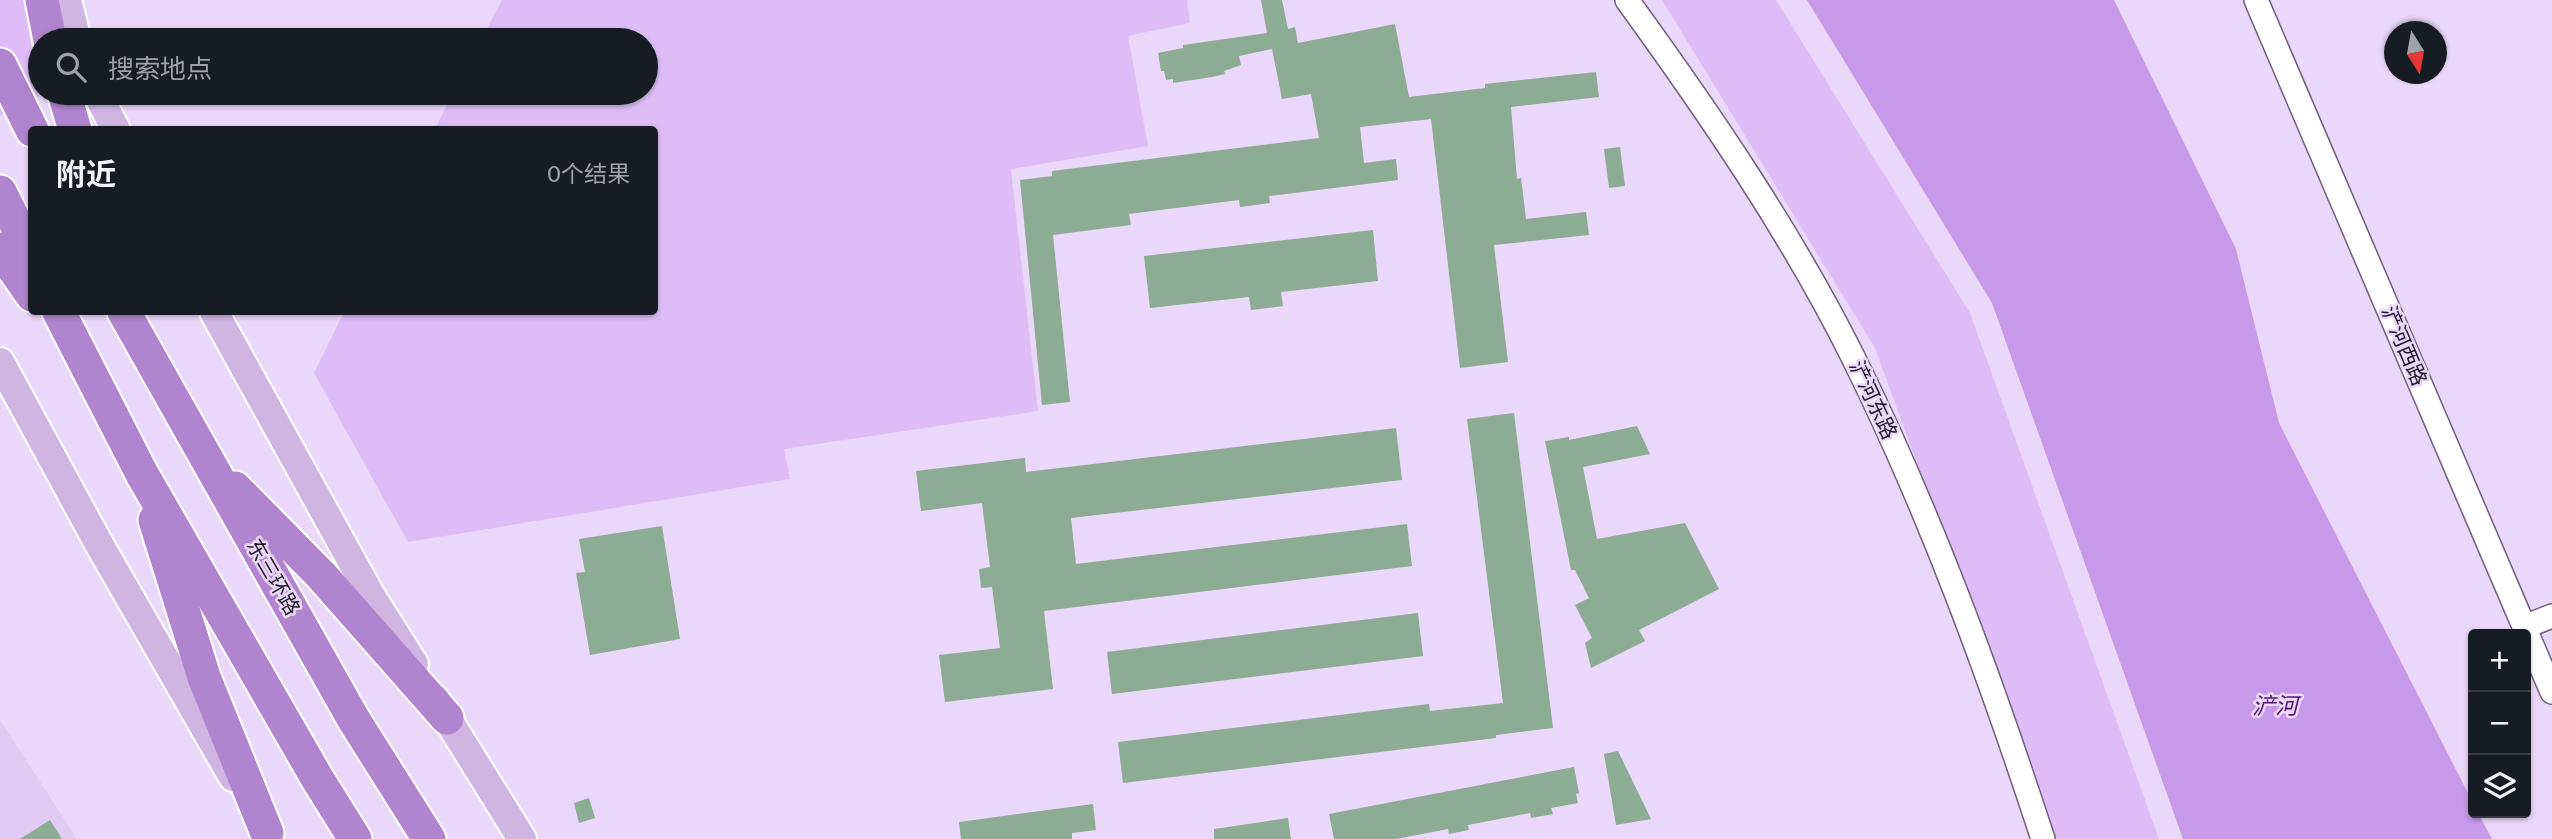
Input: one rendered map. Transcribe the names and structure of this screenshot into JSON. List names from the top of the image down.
{
  "streets": {
    "highway": ["东三环路"],
    "street": ["浐河西路", "浐河东路"]
  },
  "water": ["浐河"],
  "north": "bottom",
  "page": {
    "search": "搜索地点",
    "heading": ["附近", "0个结果"],
    "map_buttons": ["+", "−"]
  }
}
